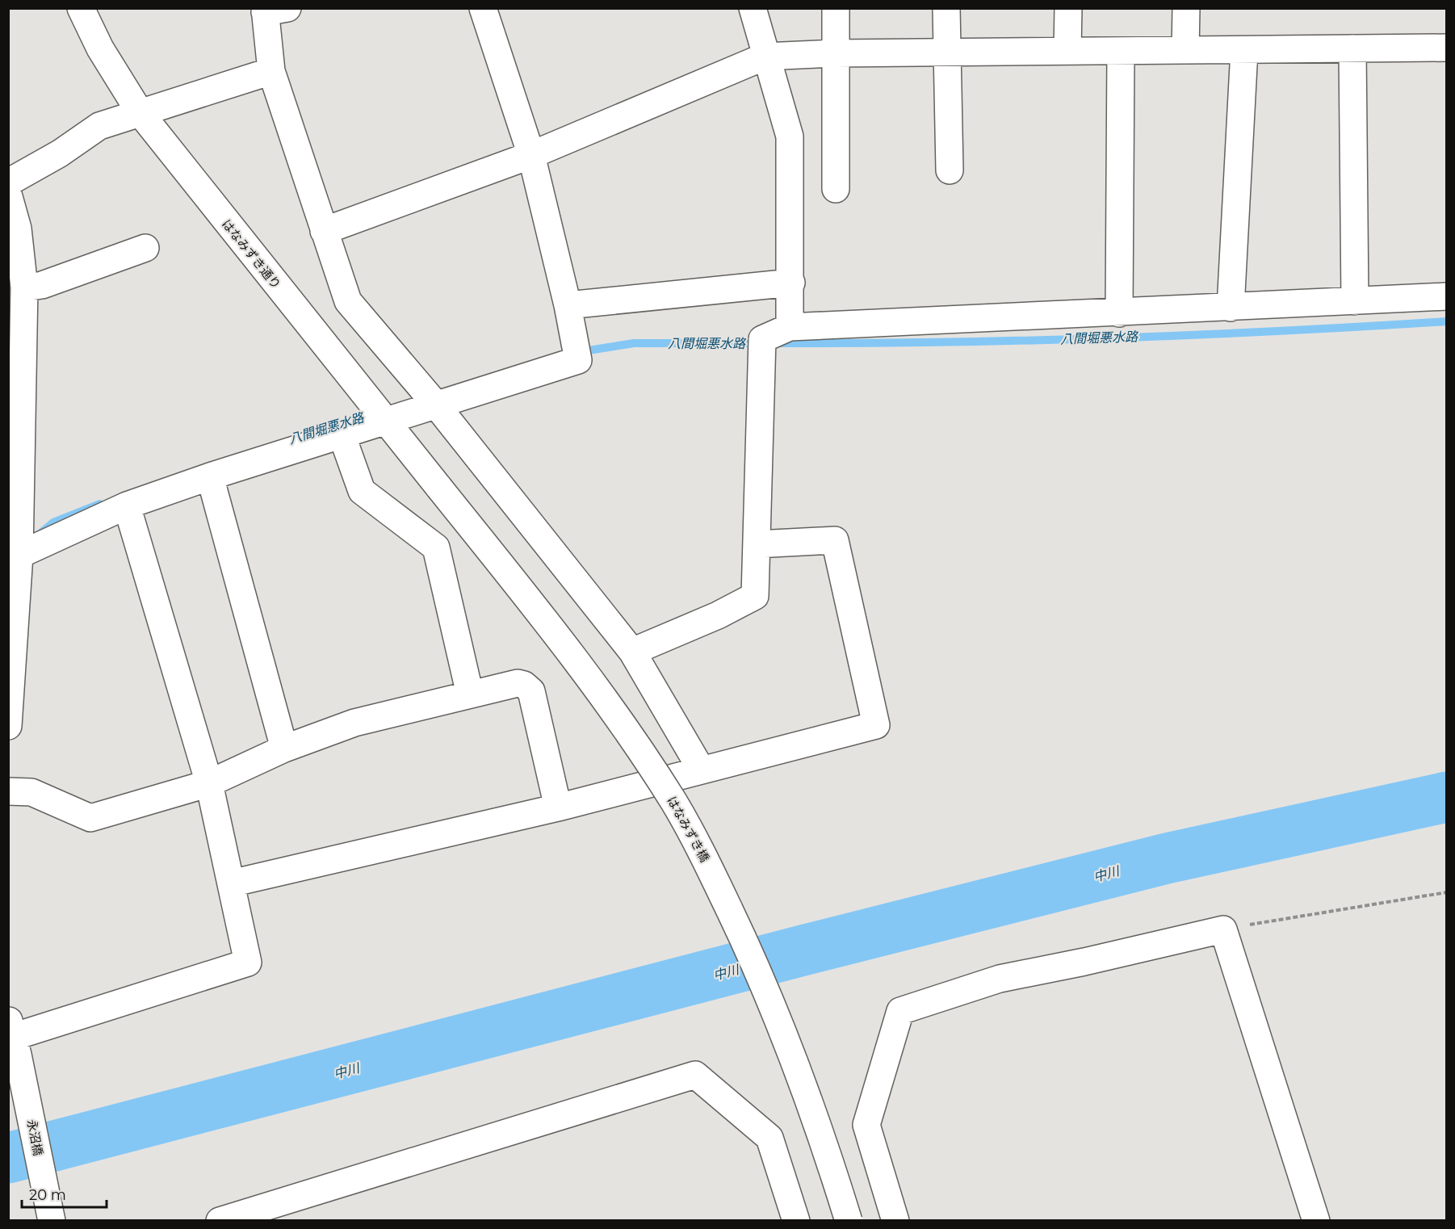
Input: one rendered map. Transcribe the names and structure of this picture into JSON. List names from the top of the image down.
{
  "streets": {
    "street": ["はなみずき通り", "はなみずき橋", "永沼橋"]
  },
  "crossings": [
    ["はなみずき通り", "はなみずき橋"]
  ],
  "water": ["八間堀悪水路", "中川"],
  "scale_bar": "20 m"
}
